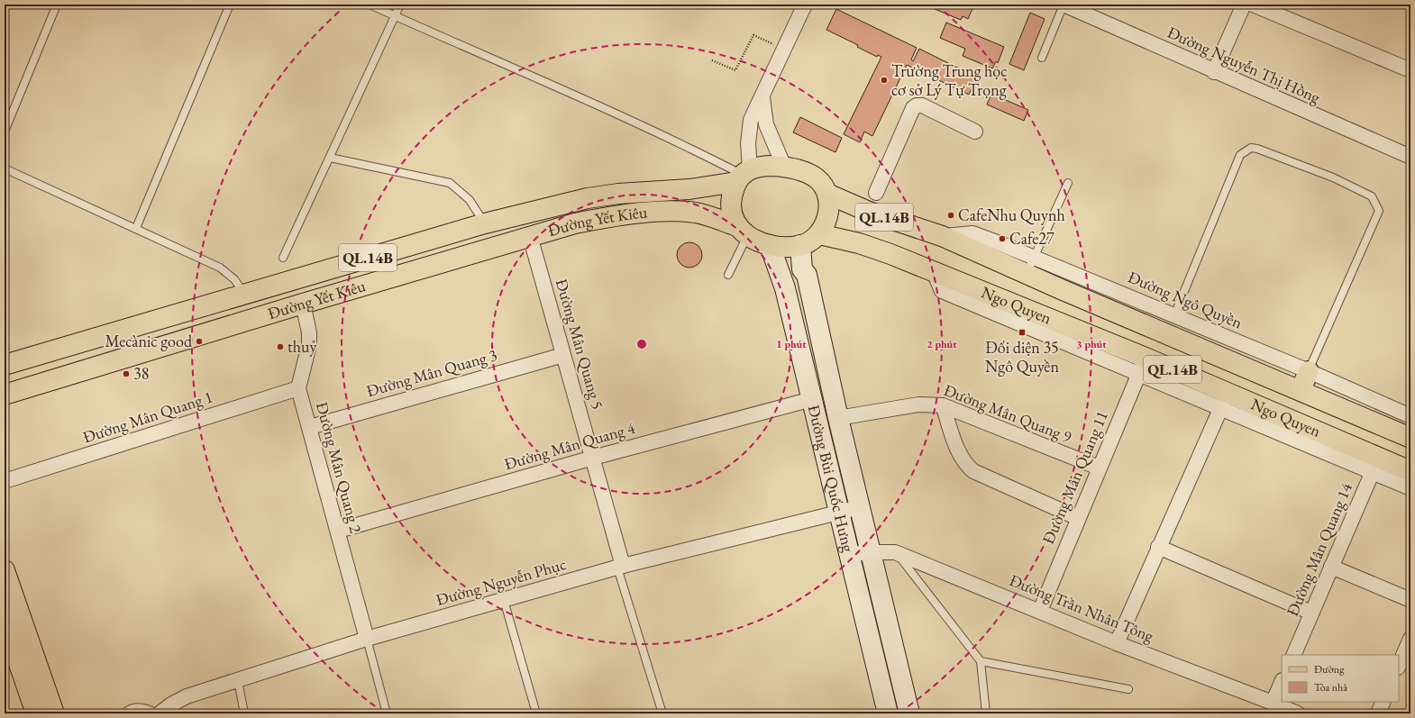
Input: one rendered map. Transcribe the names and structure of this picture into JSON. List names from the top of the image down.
{
  "streets": {
    "main road": ["QL.14B", "Đường Yết Kiêu", "Ngo Quyen"],
    "street": [
      "Đường Nguyễn Thị Hồng",
      "Đường Ngô Quyền",
      "Đường Mân Quang 5",
      "Đường Mân Quang 3",
      "Đường Mân Quang 9",
      "Đường Mân Quang 1",
      "Đường Mân Quang 4",
      "Đường Mân Quang 2",
      "Đường Mân Quang 11",
      "Đường Bùi Quốc Hưng",
      "Đường Mân Quang 14",
      "Đường Nguyễn Phục",
      "Đường Trần Nhân Tông"
    ]
  },
  "crossings": [
    ["Đường Yết Kiêu", "Ngo Quyen"],
    ["Đường Yết Kiêu", "Đường Mân Quang 5"],
    ["Đường Yết Kiêu", "Đường Mân Quang 2"],
    ["Đường Yết Kiêu", "Đường Bùi Quốc Hưng"],
    ["Đường Ngô Quyền", "Ngo Quyen"],
    ["Ngo Quyen", "Đường Mân Quang 11"],
    ["Ngo Quyen", "Đường Bùi Quốc Hưng"],
    ["Ngo Quyen", "Đường Mân Quang 14"],
    ["Đường Mân Quang 5", "Đường Mân Quang 3"],
    ["Đường Mân Quang 5", "Đường Mân Quang 4"],
    ["Đường Mân Quang 5", "Đường Nguyễn Phục"],
    ["Đường Mân Quang 3", "Đường Mân Quang 2"],
    ["Đường Mân Quang 9", "Đường Mân Quang 11"],
    ["Đường Mân Quang 9", "Đường Bùi Quốc Hưng"],
    ["Đường Mân Quang 1", "Đường Mân Quang 2"],
    ["Đường Mân Quang 4", "Đường Mân Quang 2"],
    ["Đường Mân Quang 4", "Đường Bùi Quốc Hưng"],
    ["Đường Mân Quang 2", "Đường Nguyễn Phục"],
    ["Đường Mân Quang 11", "Đường Trần Nhân Tông"],
    ["Đường Bùi Quốc Hưng", "Đường Nguyễn Phục"],
    ["Đường Bùi Quốc Hưng", "Đường Trần Nhân Tông"]
  ],
  "places": {
    "other": [
      "Trường Trung học cơ sở Lý Tự Trọng",
      "CafeNhu Quynh",
      "Cafe27",
      "Mecànic good",
      "thuỷ",
      "38"
    ],
    "transit": ["Đối diện 35 Ngô Quyền"]
  },
  "legend": ["Đường", "Tòa nhà"],
  "rings": ["1 phút", "2 phút", "3 phút"]
}
